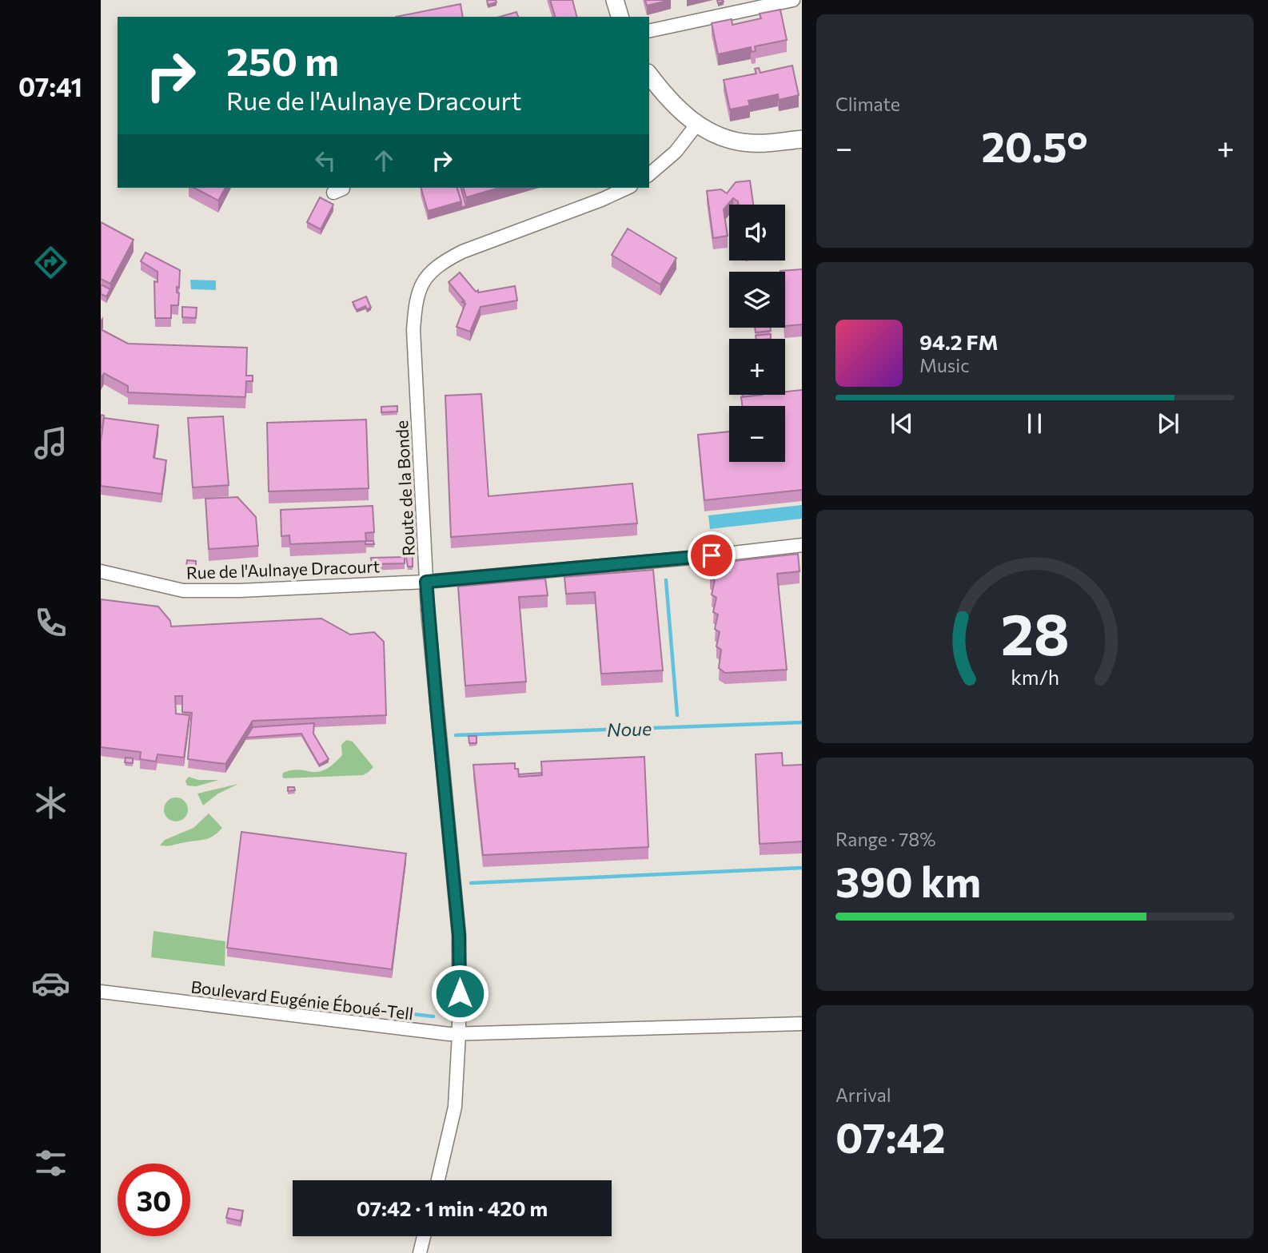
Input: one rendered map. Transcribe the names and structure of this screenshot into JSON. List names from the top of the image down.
{
  "streets": {
    "street": ["Route de la Bonde", "Rue de l'Aulnaye Dracourt", "Boulevard Eugénie Éboué-Tell"]
  },
  "crossings": [
    ["Route de la Bonde", "Rue de l'Aulnaye Dracourt"],
    ["Route de la Bonde", "Boulevard Eugénie Éboué-Tell"]
  ],
  "water": ["Noue"],
  "page": {
    "tabs": "07:41",
    "tile": [
      "Climate",
      ["Range · 78%", "390 km"],
      ["Arrival", "07:42"]
    ],
    "turn": ["250 m", "Rue de l'Aulnaye Dracourt"],
    "heat": ["−", "20.5°", "+"],
    "map_buttons": ["+", "−"],
    "song": ["94.2 FM", "Music"],
    "limit": "30",
    "trip": "07:42 · 1 min · 420 m",
    "gauge": ["28", "km/h"]
  }
}
